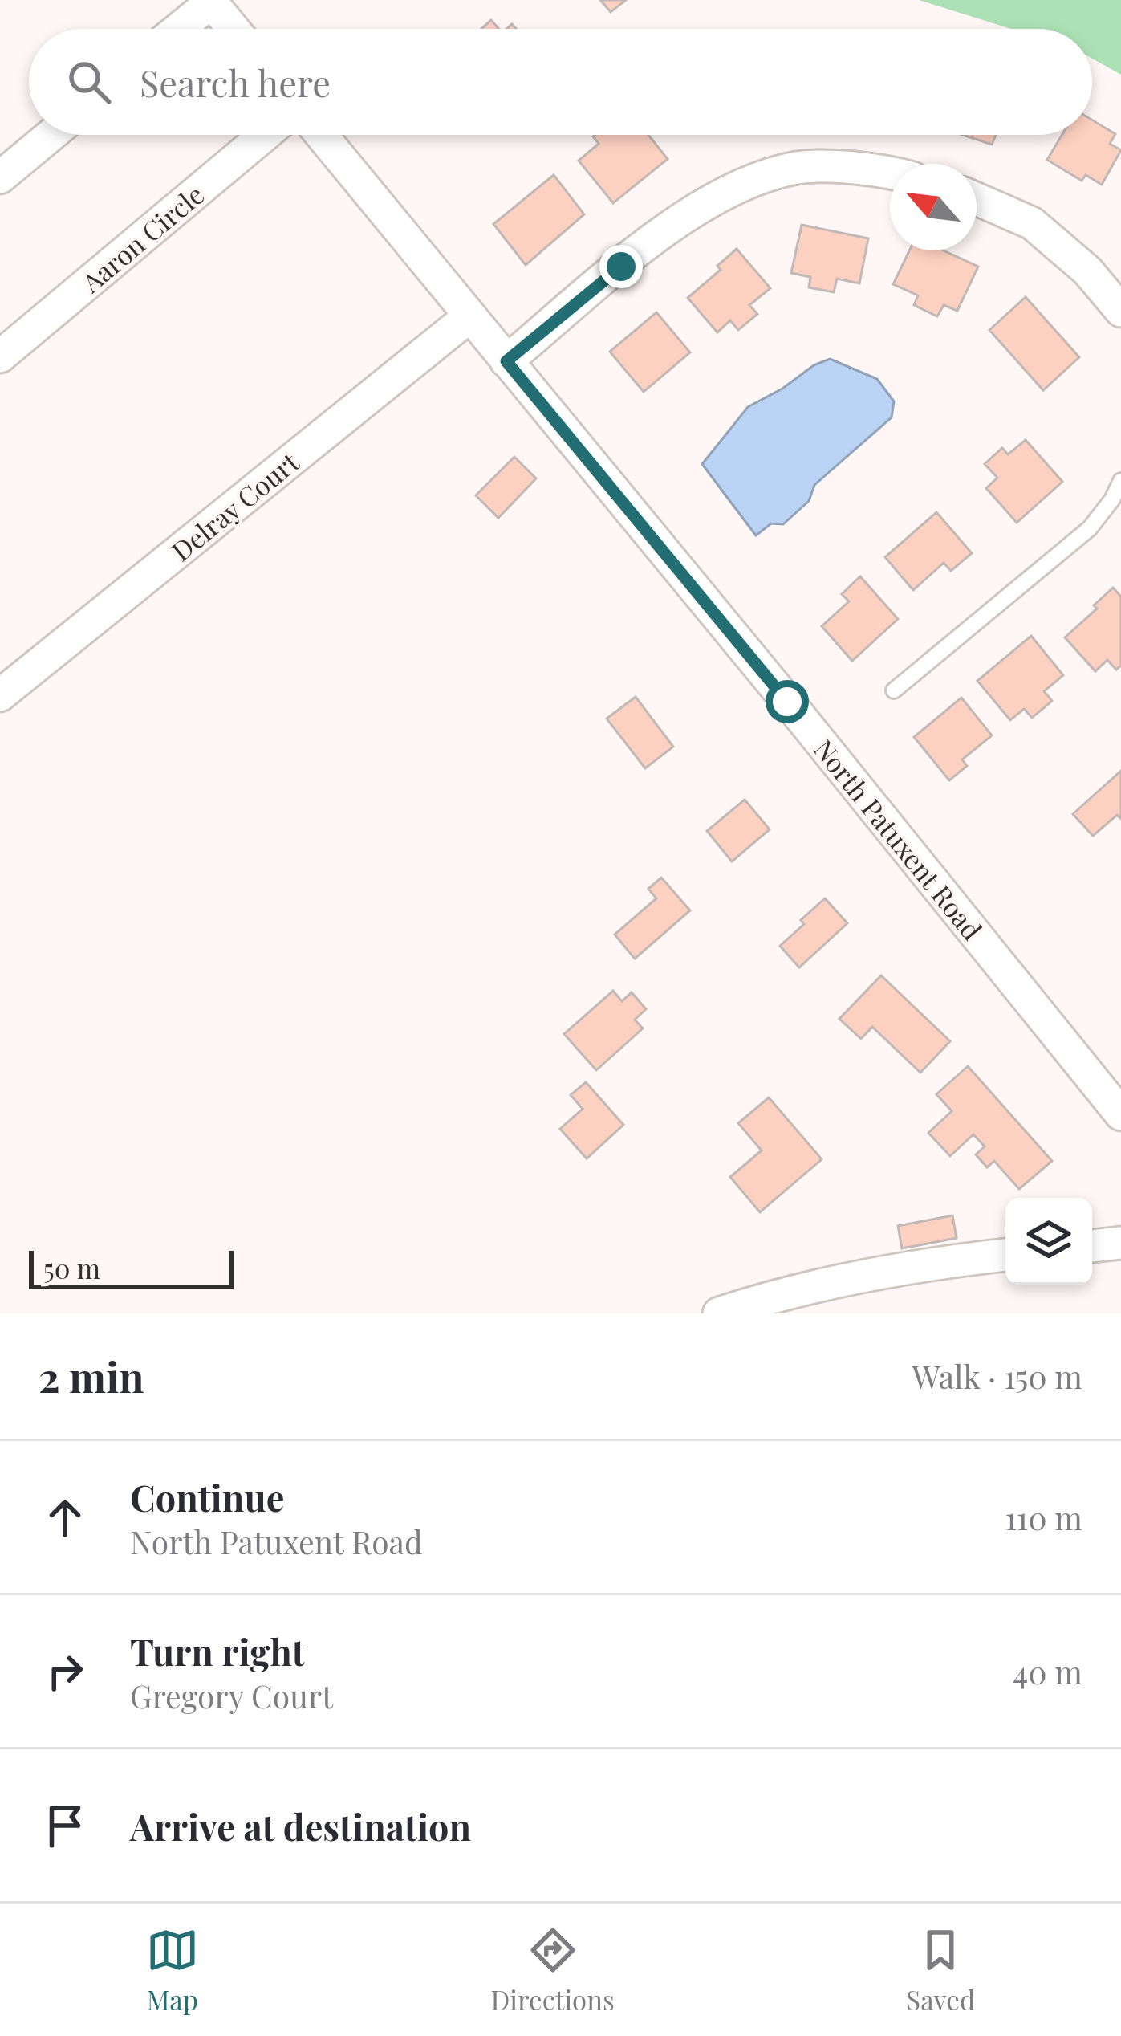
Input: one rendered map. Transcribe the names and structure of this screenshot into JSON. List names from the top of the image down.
{
  "streets": {
    "street": ["Aaron Circle", "Delray Court", "North Patuxent Road"]
  },
  "crossings": [
    ["Delray Court", "North Patuxent Road"]
  ],
  "scale_bar": "50 m",
  "north": "top left",
  "page": {
    "search": "Search here",
    "scale": "50 m",
    "heading": ["2 min", "Walk · 150 m"],
    "list": [
      ["Continue", "North Patuxent Road", "110 m"],
      ["Turn right", "Gregory Court", "40 m"],
      "Arrive at destination"
    ],
    "nav": ["Map", "Directions", "Saved"]
  }
}
